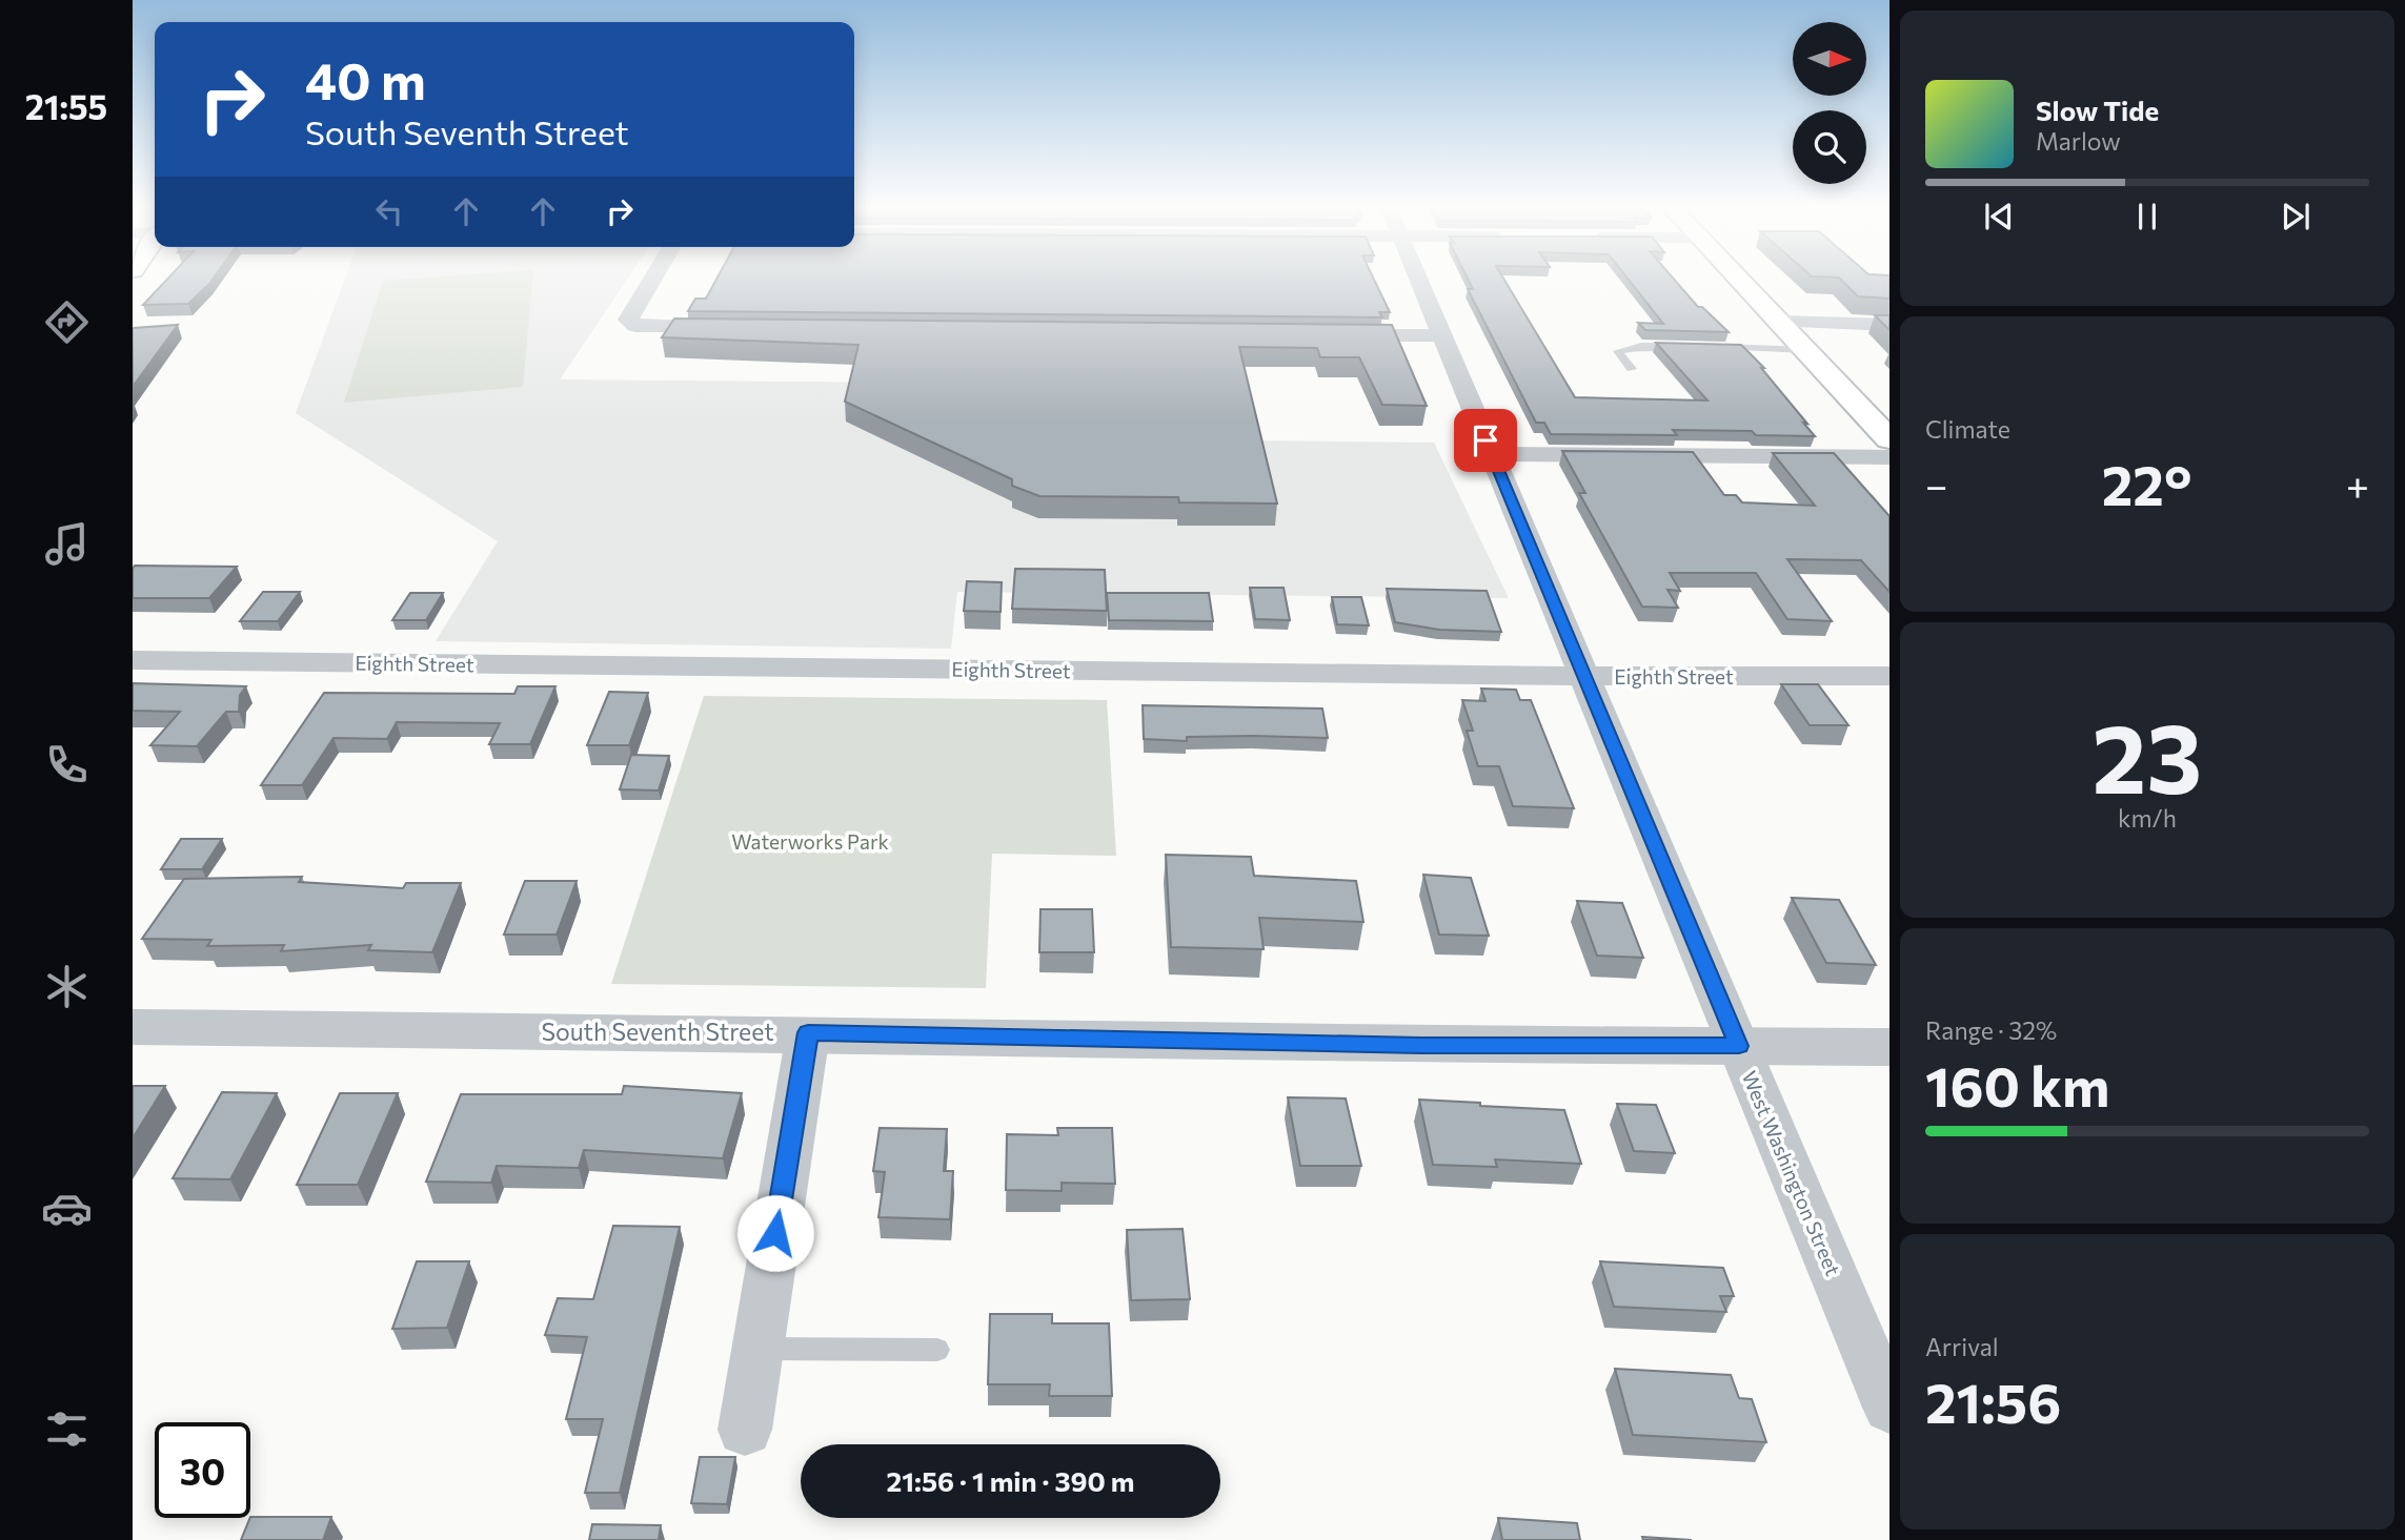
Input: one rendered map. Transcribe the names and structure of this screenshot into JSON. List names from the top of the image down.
{
  "streets": {
    "street": ["Eighth Street", "South Seventh Street", "West Washington Street"]
  },
  "crossings": [
    ["Eighth Street", "West Washington Street"],
    ["South Seventh Street", "West Washington Street"]
  ],
  "parks": ["Waterworks Park"],
  "north": "right",
  "page": {
    "tabs": "21:55",
    "turn": ["40 m", "South Seventh Street"],
    "song": ["Slow Tide", "Marlow"],
    "tile": [
      "Climate",
      ["23", "km/h"],
      ["Range · 32%", "160 km"],
      ["Arrival", "21:56"]
    ],
    "heat": ["−", "22°", "+"],
    "limit": "30",
    "trip": "21:56 · 1 min · 390 m"
  }
}
